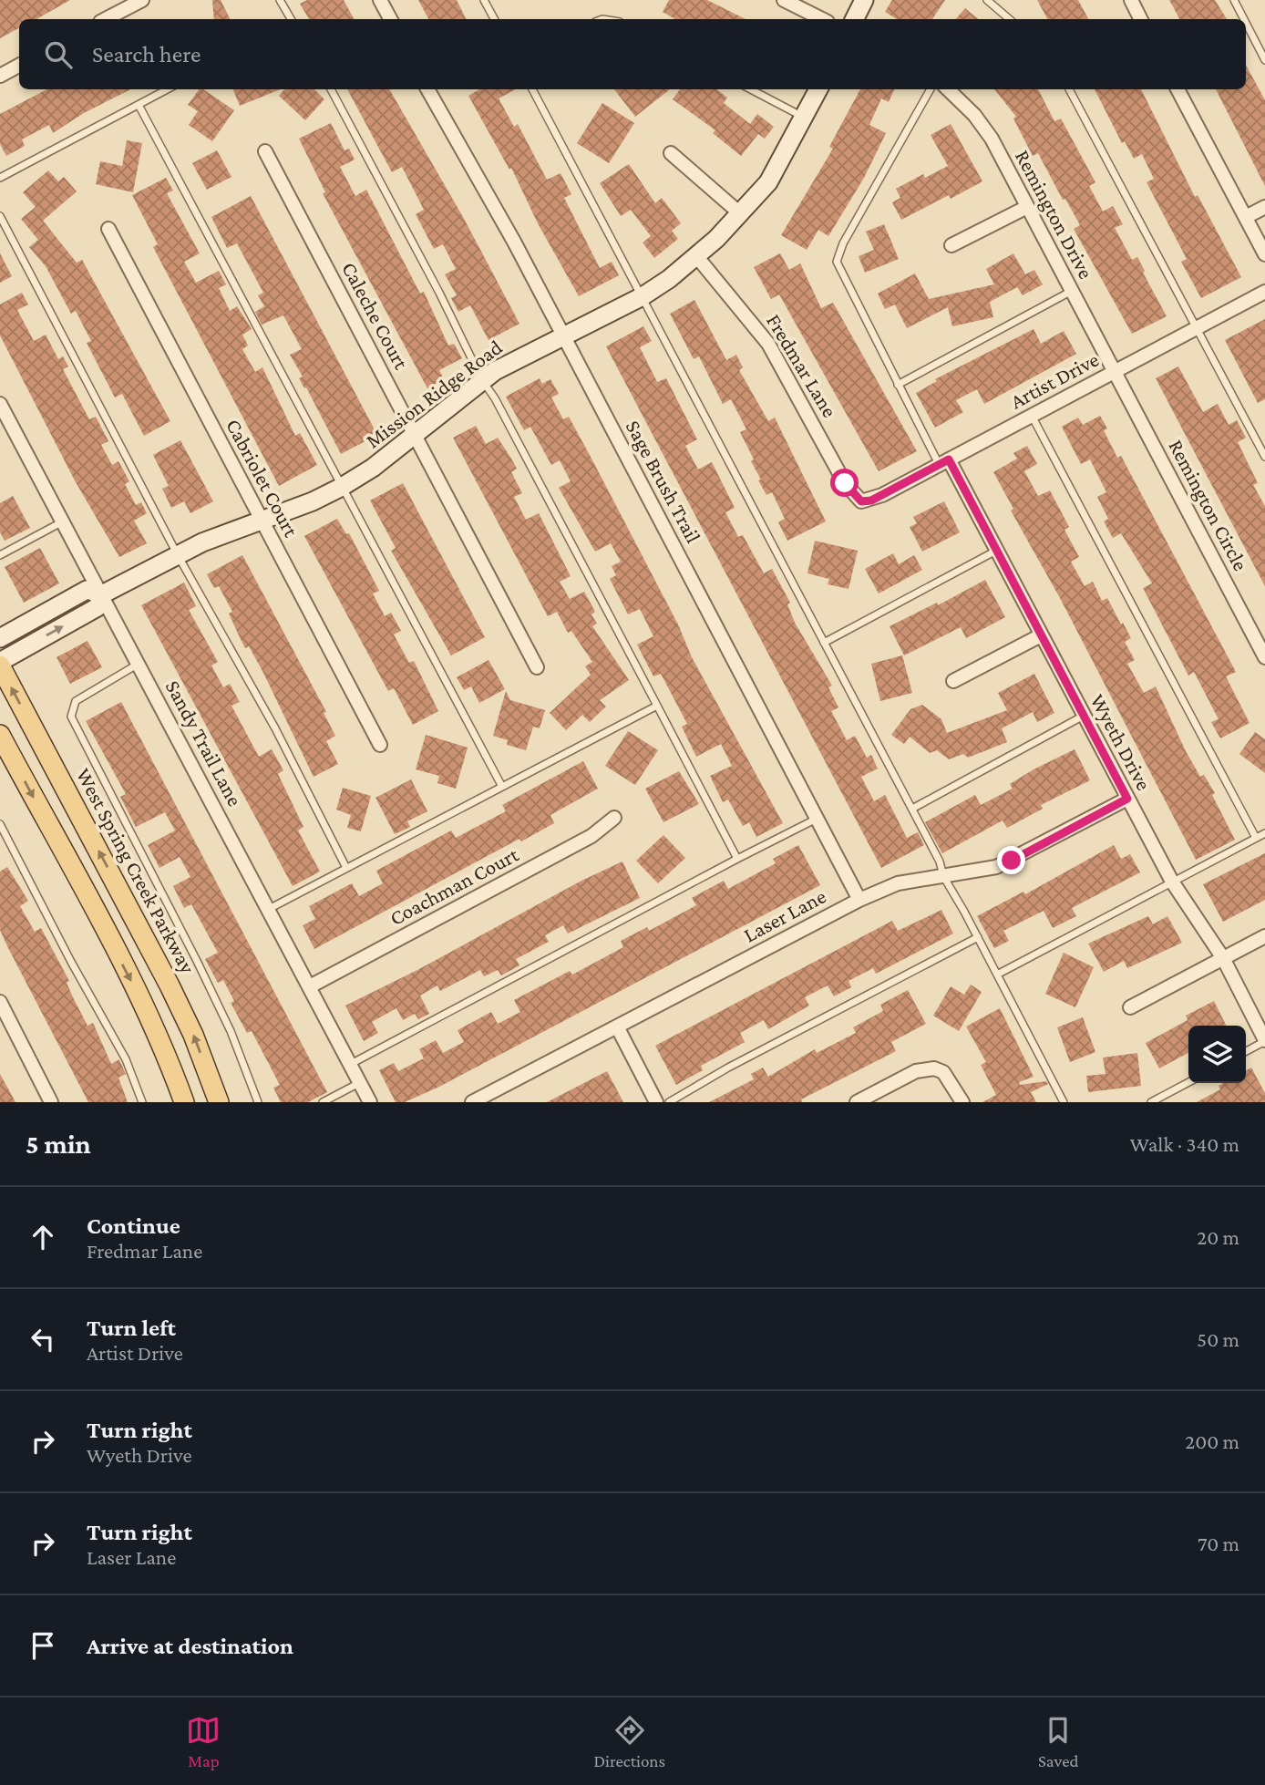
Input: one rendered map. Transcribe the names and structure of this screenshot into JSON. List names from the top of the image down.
{
  "streets": {
    "main road": ["West Spring Creek Parkway"],
    "street": [
      "Remington Drive",
      "Caleche Court",
      "Fredmar Lane",
      "Artist Drive",
      "Mission Ridge Road",
      "Cabriolet Court",
      "Sage Brush Trail",
      "Remington Circle",
      "Wyeth Drive",
      "Sandy Trail Lane",
      "Coachman Court",
      "Laser Lane"
    ]
  },
  "crossings": [
    ["Remington Drive", "Artist Drive"],
    ["Remington Drive", "Remington Circle"],
    ["Caleche Court", "Mission Ridge Road"],
    ["Fredmar Lane", "Artist Drive"],
    ["Fredmar Lane", "Mission Ridge Road"],
    ["Artist Drive", "Remington Circle"],
    ["Artist Drive", "Wyeth Drive"],
    ["Mission Ridge Road", "Cabriolet Court"],
    ["Mission Ridge Road", "Sage Brush Trail"],
    ["Mission Ridge Road", "Sandy Trail Lane"],
    ["Mission Ridge Road", "West Spring Creek Parkway"],
    ["Sage Brush Trail", "Laser Lane"],
    ["Wyeth Drive", "Laser Lane"],
    ["Sandy Trail Lane", "Coachman Court"]
  ],
  "page": {
    "search": "Search here",
    "heading": ["5 min", "Walk · 340 m"],
    "list": [
      ["Continue", "Fredmar Lane", "20 m"],
      ["Turn left", "Artist Drive", "50 m"],
      ["Turn right", "Wyeth Drive", "200 m"],
      ["Turn right", "Laser Lane", "70 m"],
      "Arrive at destination"
    ],
    "nav": ["Map", "Directions", "Saved"]
  }
}
